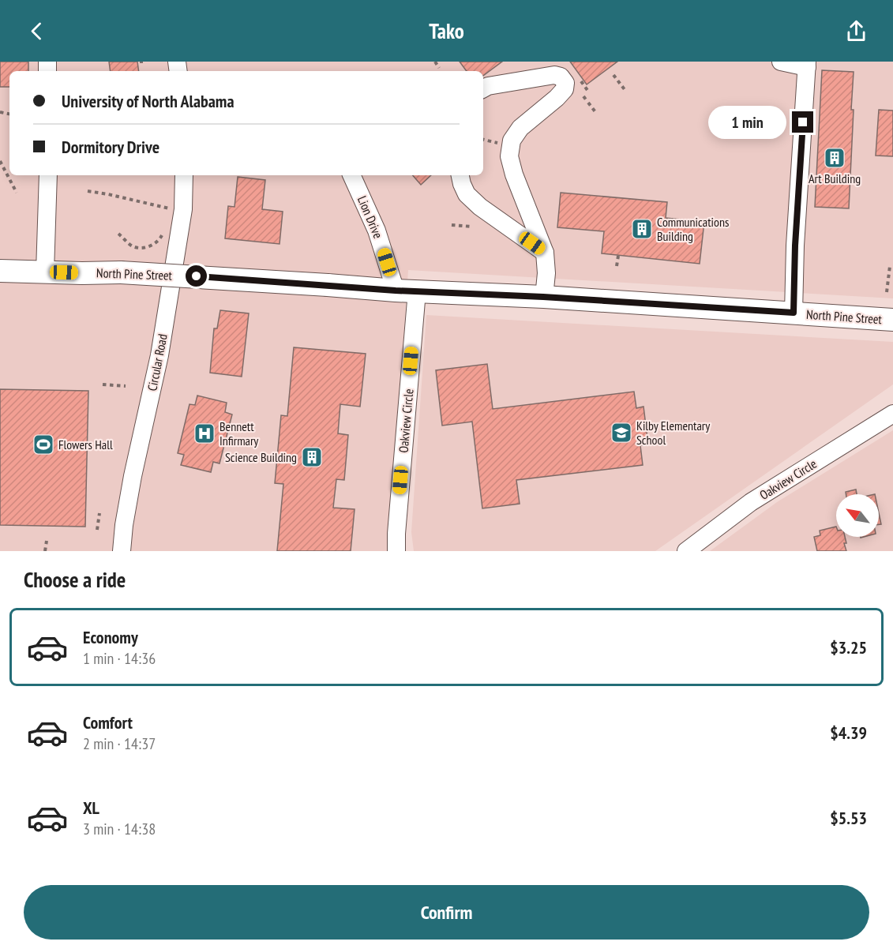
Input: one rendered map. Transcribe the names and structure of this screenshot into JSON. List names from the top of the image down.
{
  "streets": {
    "main road": ["North Pine Street"],
    "street": ["Lion Drive", "Circular Road", "Oakview Circle"]
  },
  "crossings": [
    ["Lion Drive", "North Pine Street"],
    ["Lion Drive", "Oakview Circle"],
    ["North Pine Street", "Oakview Circle"]
  ],
  "places": {
    "building": ["Art Building", "Communications Building", "Science Building"],
    "school or university": ["Kilby Elementary School"],
    "hospital": ["Bennett Infirmary"],
    "sports": ["Flowers Hall"]
  },
  "north": "top left",
  "page": {
    "header": "Tako",
    "banner": ["University of North Alabama", "Dormitory Drive"],
    "bubble": "1 min",
    "heading": "Choose a ride",
    "list": [
      {
        "name": "Economy",
        "note": "1 min · 14:36",
        "value": "$3.25"
      },
      {
        "name": "Comfort",
        "note": "2 min · 14:37",
        "value": "$4.39"
      },
      {
        "name": "XL",
        "note": "3 min · 14:38",
        "value": "$5.53"
      }
    ],
    "buttons": "Confirm"
  }
}
